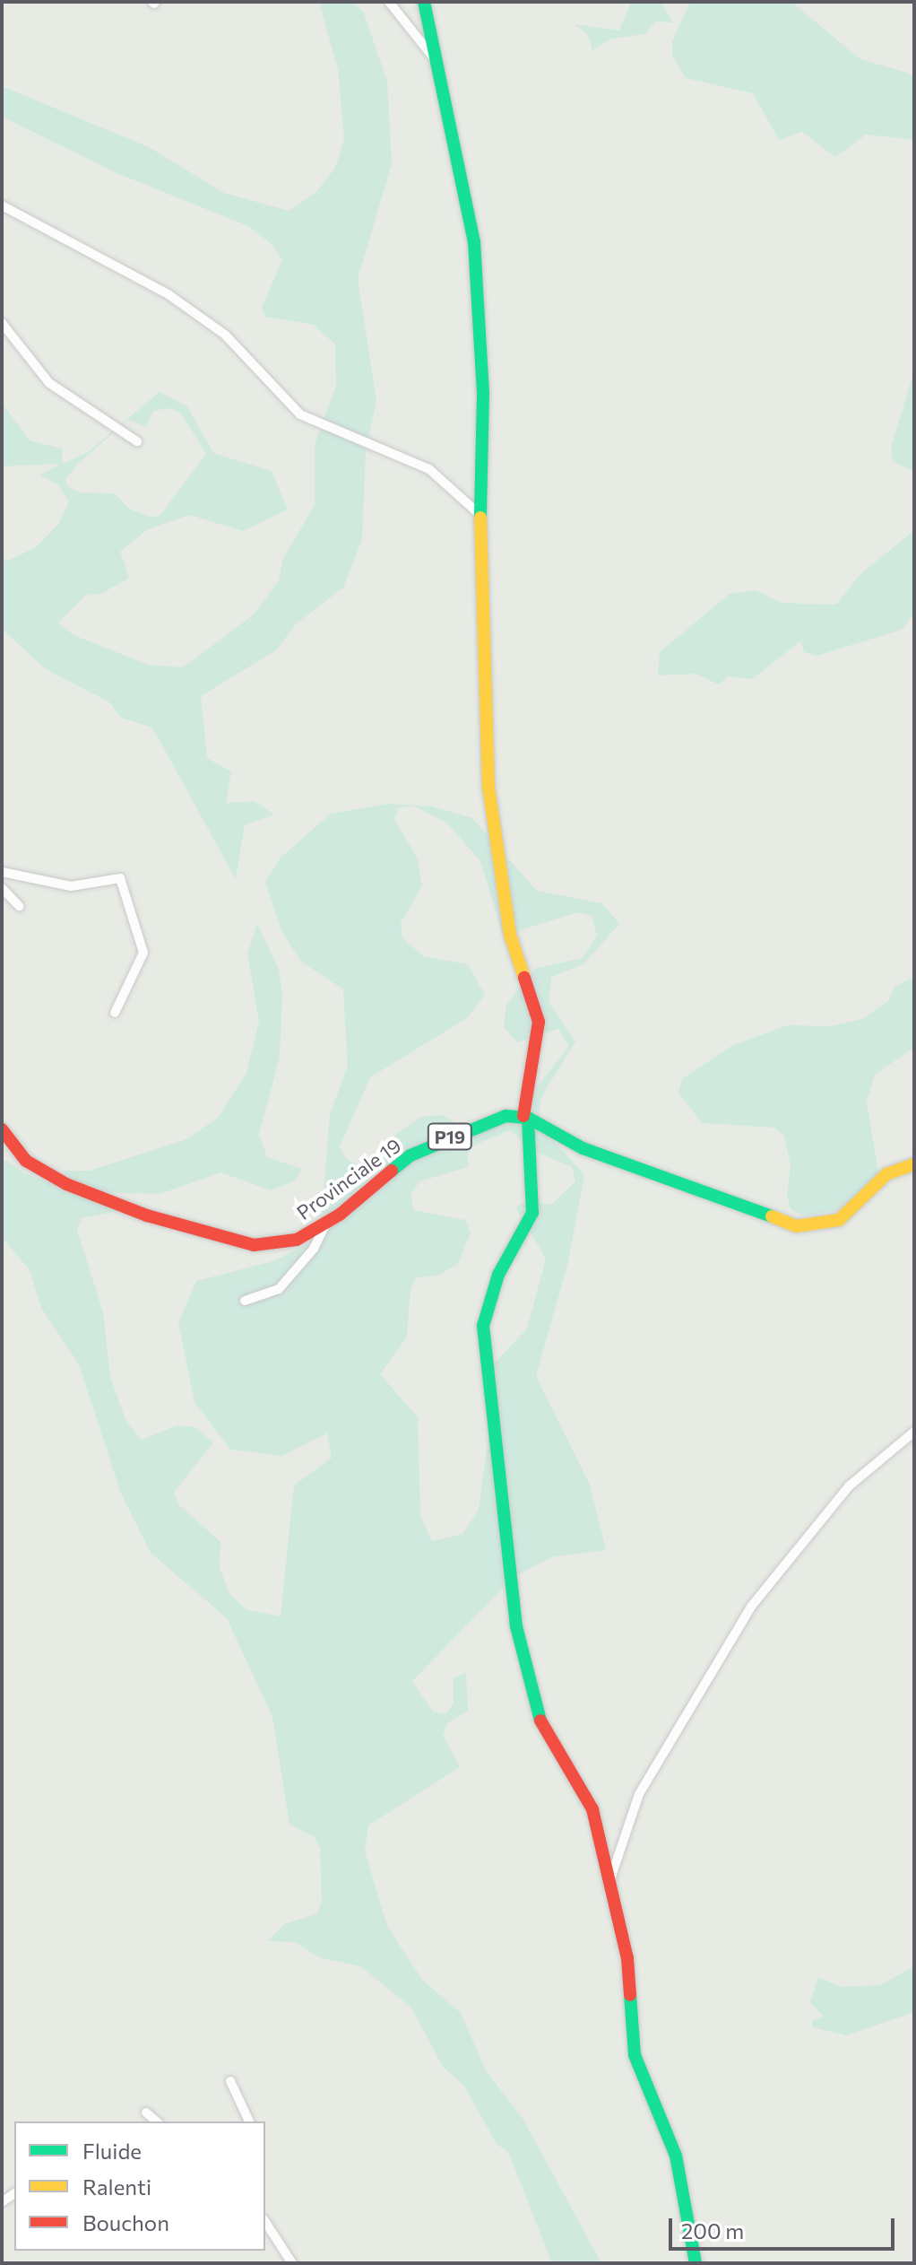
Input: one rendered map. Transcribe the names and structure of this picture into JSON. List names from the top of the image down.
{
  "streets": {
    "street": ["P19", "Provinciale 19"]
  },
  "legend": ["Fluide", "Ralenti", "Bouchon"],
  "scale_bar": "200 m"
}
